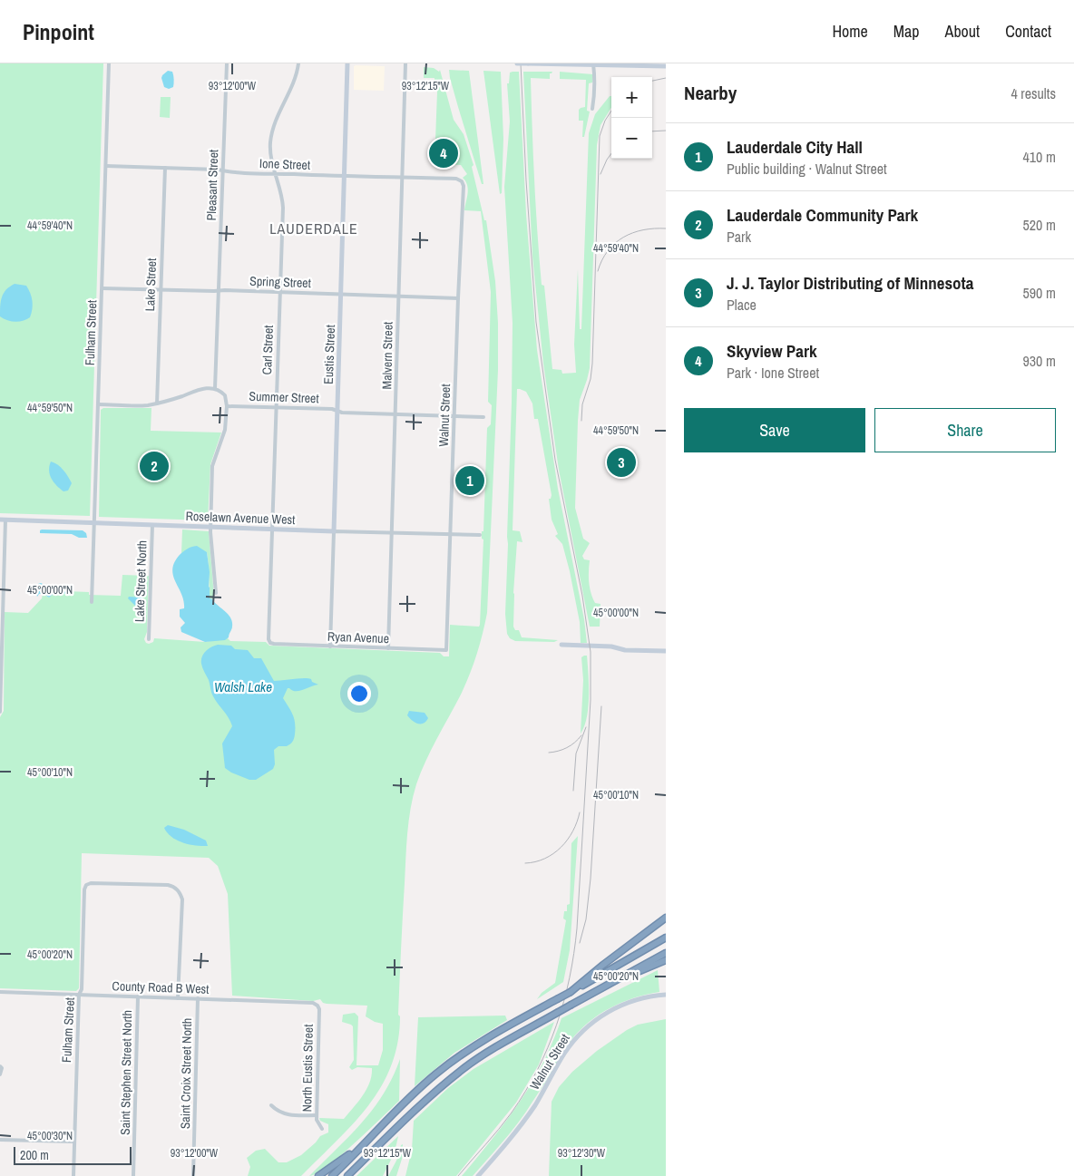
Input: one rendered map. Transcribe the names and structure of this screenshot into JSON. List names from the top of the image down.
{
  "streets": {
    "street": [
      "Ione Street",
      "Pleasant Street",
      "Spring Street",
      "Lake Street",
      "Fulham Street",
      "Carl Street",
      "Eustis Street",
      "Malvern Street",
      "Summer Street",
      "Walnut Street",
      "Roselawn Avenue West",
      "Lake Street North",
      "Ryan Avenue",
      "County Road B West",
      "North Eustis Street",
      "Saint Stephen Street North",
      "Saint Croix Street North"
    ]
  },
  "crossings": [
    ["Ione Street", "Pleasant Street"],
    ["Ione Street", "Lake Street"],
    ["Ione Street", "Fulham Street"],
    ["Ione Street", "Carl Street"],
    ["Ione Street", "Eustis Street"],
    ["Ione Street", "Malvern Street"],
    ["Ione Street", "Walnut Street"],
    ["Pleasant Street", "Spring Street"],
    ["Spring Street", "Lake Street"],
    ["Spring Street", "Fulham Street"],
    ["Spring Street", "Carl Street"],
    ["Spring Street", "Eustis Street"],
    ["Spring Street", "Malvern Street"],
    ["Spring Street", "Walnut Street"],
    ["Fulham Street", "Roselawn Avenue West"],
    ["Fulham Street", "County Road B West"],
    ["Carl Street", "Summer Street"],
    ["Carl Street", "Roselawn Avenue West"],
    ["Carl Street", "Ryan Avenue"],
    ["Eustis Street", "Summer Street"],
    ["Eustis Street", "Roselawn Avenue West"],
    ["Eustis Street", "Ryan Avenue"],
    ["Malvern Street", "Summer Street"],
    ["Malvern Street", "Roselawn Avenue West"],
    ["Malvern Street", "Ryan Avenue"],
    ["Summer Street", "Walnut Street"],
    ["Walnut Street", "Roselawn Avenue West"],
    ["Walnut Street", "Ryan Avenue"],
    ["Roselawn Avenue West", "Lake Street North"],
    ["County Road B West", "North Eustis Street"],
    ["County Road B West", "Saint Stephen Street North"],
    ["County Road B West", "Saint Croix Street North"]
  ],
  "districts": ["LAUDERDALE"],
  "water": ["Walsh Lake"],
  "scale_bar": "200 m",
  "page": {
    "header": "Pinpoint",
    "nav": [
      "Home",
      "Map",
      "About",
      "Contact"
    ],
    "heading": ["Nearby", "4 results"],
    "map_buttons": ["+", "−"],
    "list": [
      {
        "mark": "1",
        "name": "Lauderdale City Hall",
        "note": "Public building · Walnut Street",
        "value": "410 m"
      },
      {
        "mark": "2",
        "name": "Lauderdale Community Park",
        "note": "Park",
        "value": "520 m"
      },
      {
        "mark": "3",
        "name": "J. J. Taylor Distributing of Minnesota",
        "note": "Place",
        "value": "590 m"
      },
      {
        "mark": "4",
        "name": "Skyview Park",
        "note": "Park · Ione Street",
        "value": "930 m"
      }
    ],
    "pins": [
      "4",
      "3",
      "2",
      "1"
    ],
    "buttons": ["Save", "Share"],
    "scale": "200 m"
  },
  "coordinates": [
    "93°12'00\"W",
    "93°12'15\"W",
    "44°59'40\"N",
    "44°59'50\"N",
    "45°00'00\"N",
    "45°00'10\"N",
    "45°00'20\"N",
    "45°00'30\"N",
    "93°12'30\"W"
  ]
}
